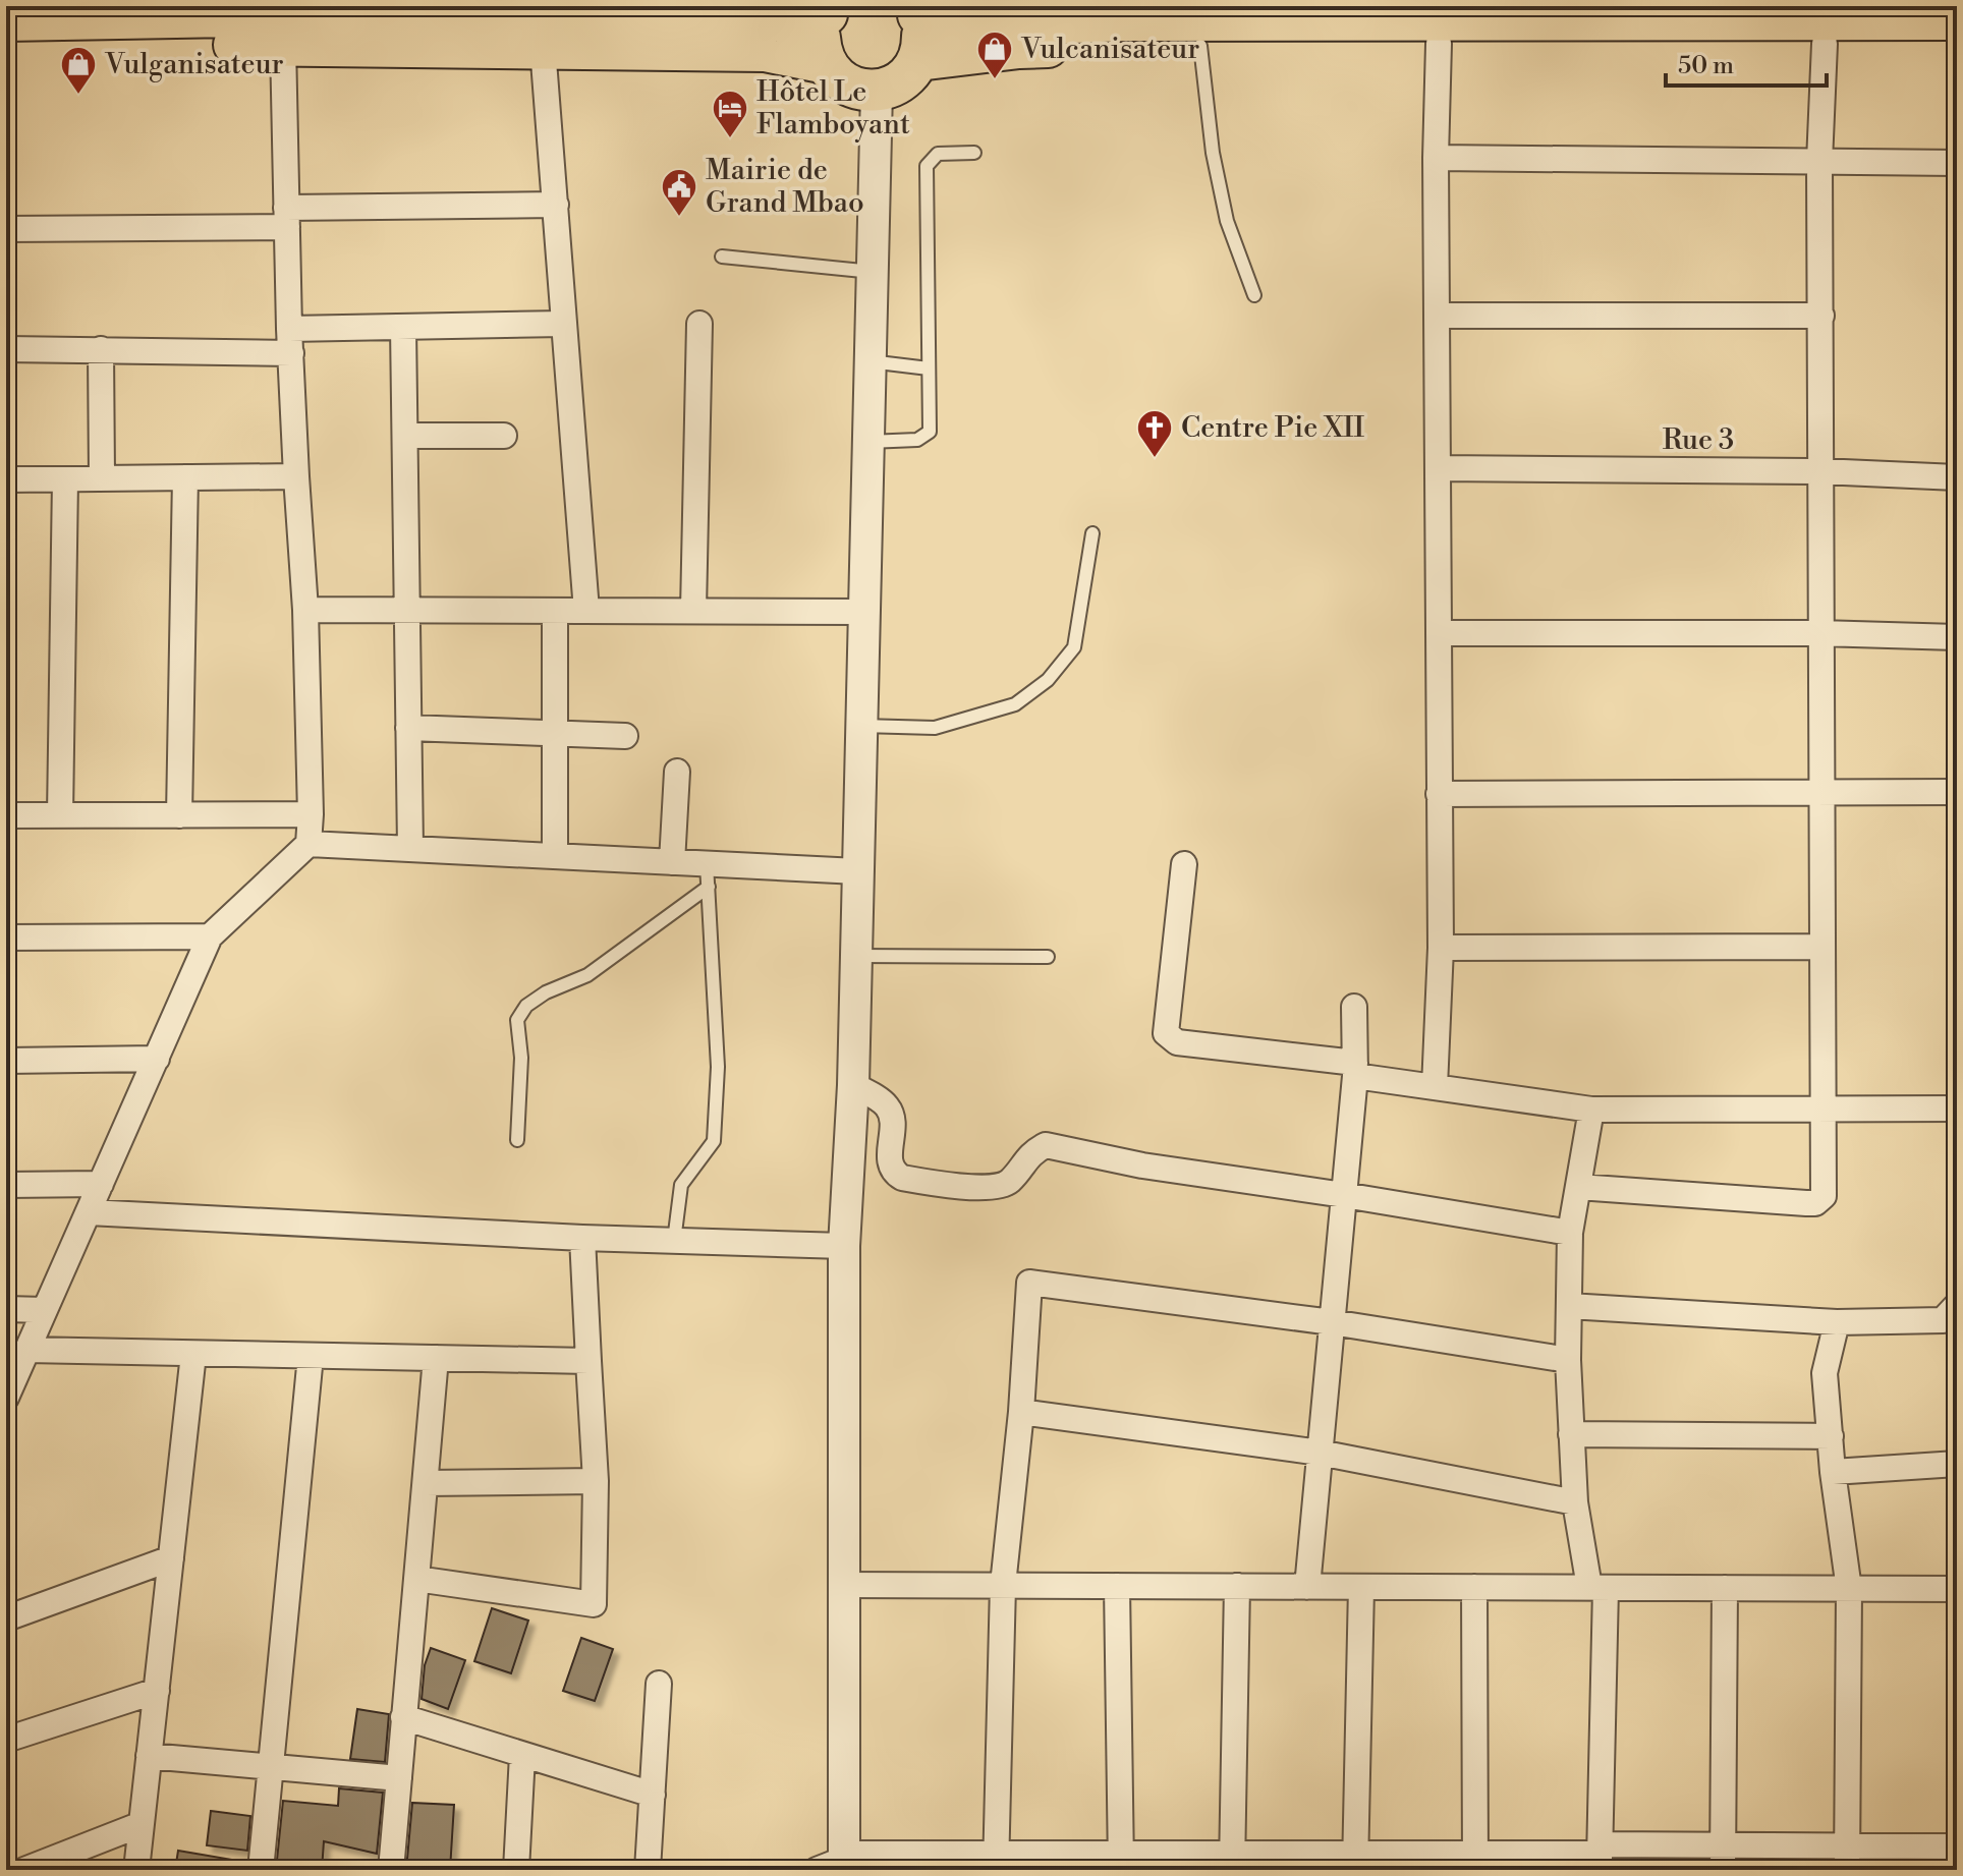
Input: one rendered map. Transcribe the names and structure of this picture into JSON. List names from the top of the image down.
{
  "streets": {
    "street": ["Rue 3"]
  },
  "places": {
    "shop": ["Vulcanisateur", "Vulganisateur"],
    "hotel": ["Hôtel Le Flamboyant"],
    "public building": ["Mairie de Grand Mbao"],
    "church": ["Centre Pie XII"]
  },
  "scale_bar": "50 m"
}
